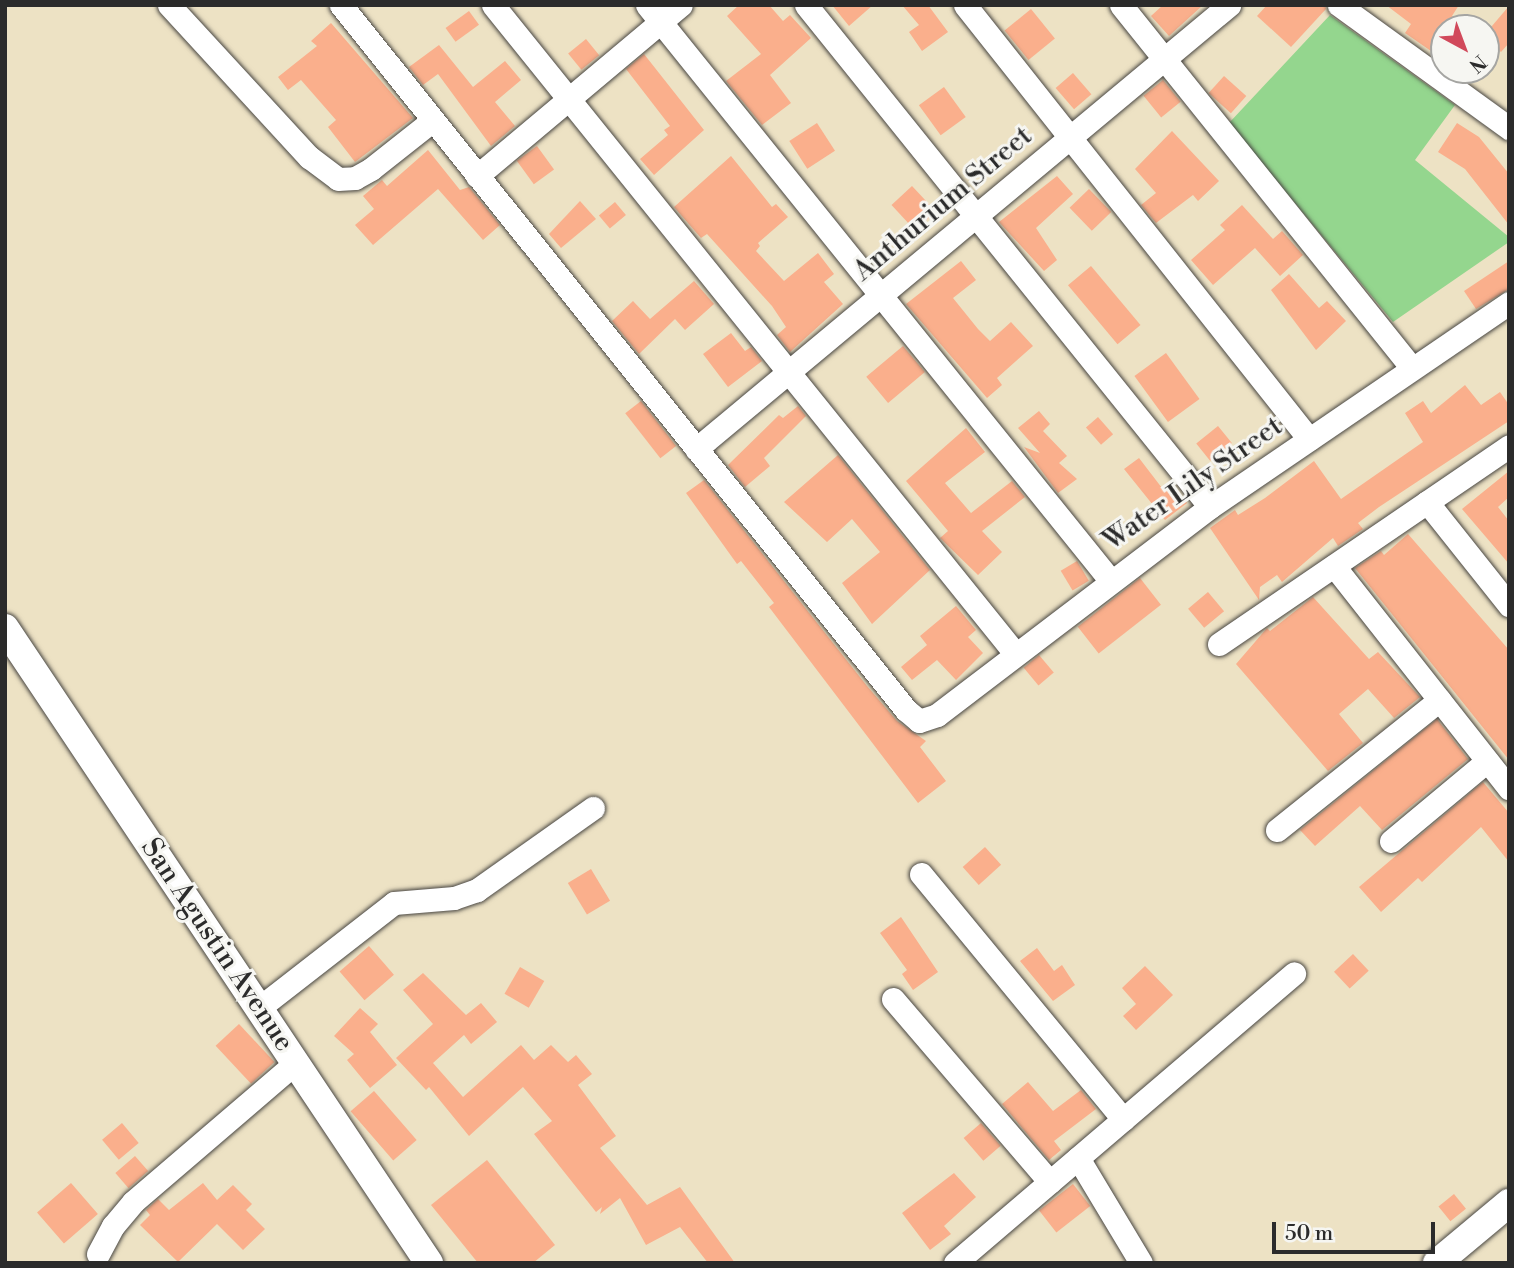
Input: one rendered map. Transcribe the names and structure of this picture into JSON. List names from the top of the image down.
{
  "streets": {
    "street": ["Anthurium Street", "Water Lily Street", "San Agustin Avenue"]
  },
  "crossings": [
    ["Anthurium Street", "Water Lily Street"]
  ],
  "scale_bar": "50 m",
  "north": "bottom right"
}
